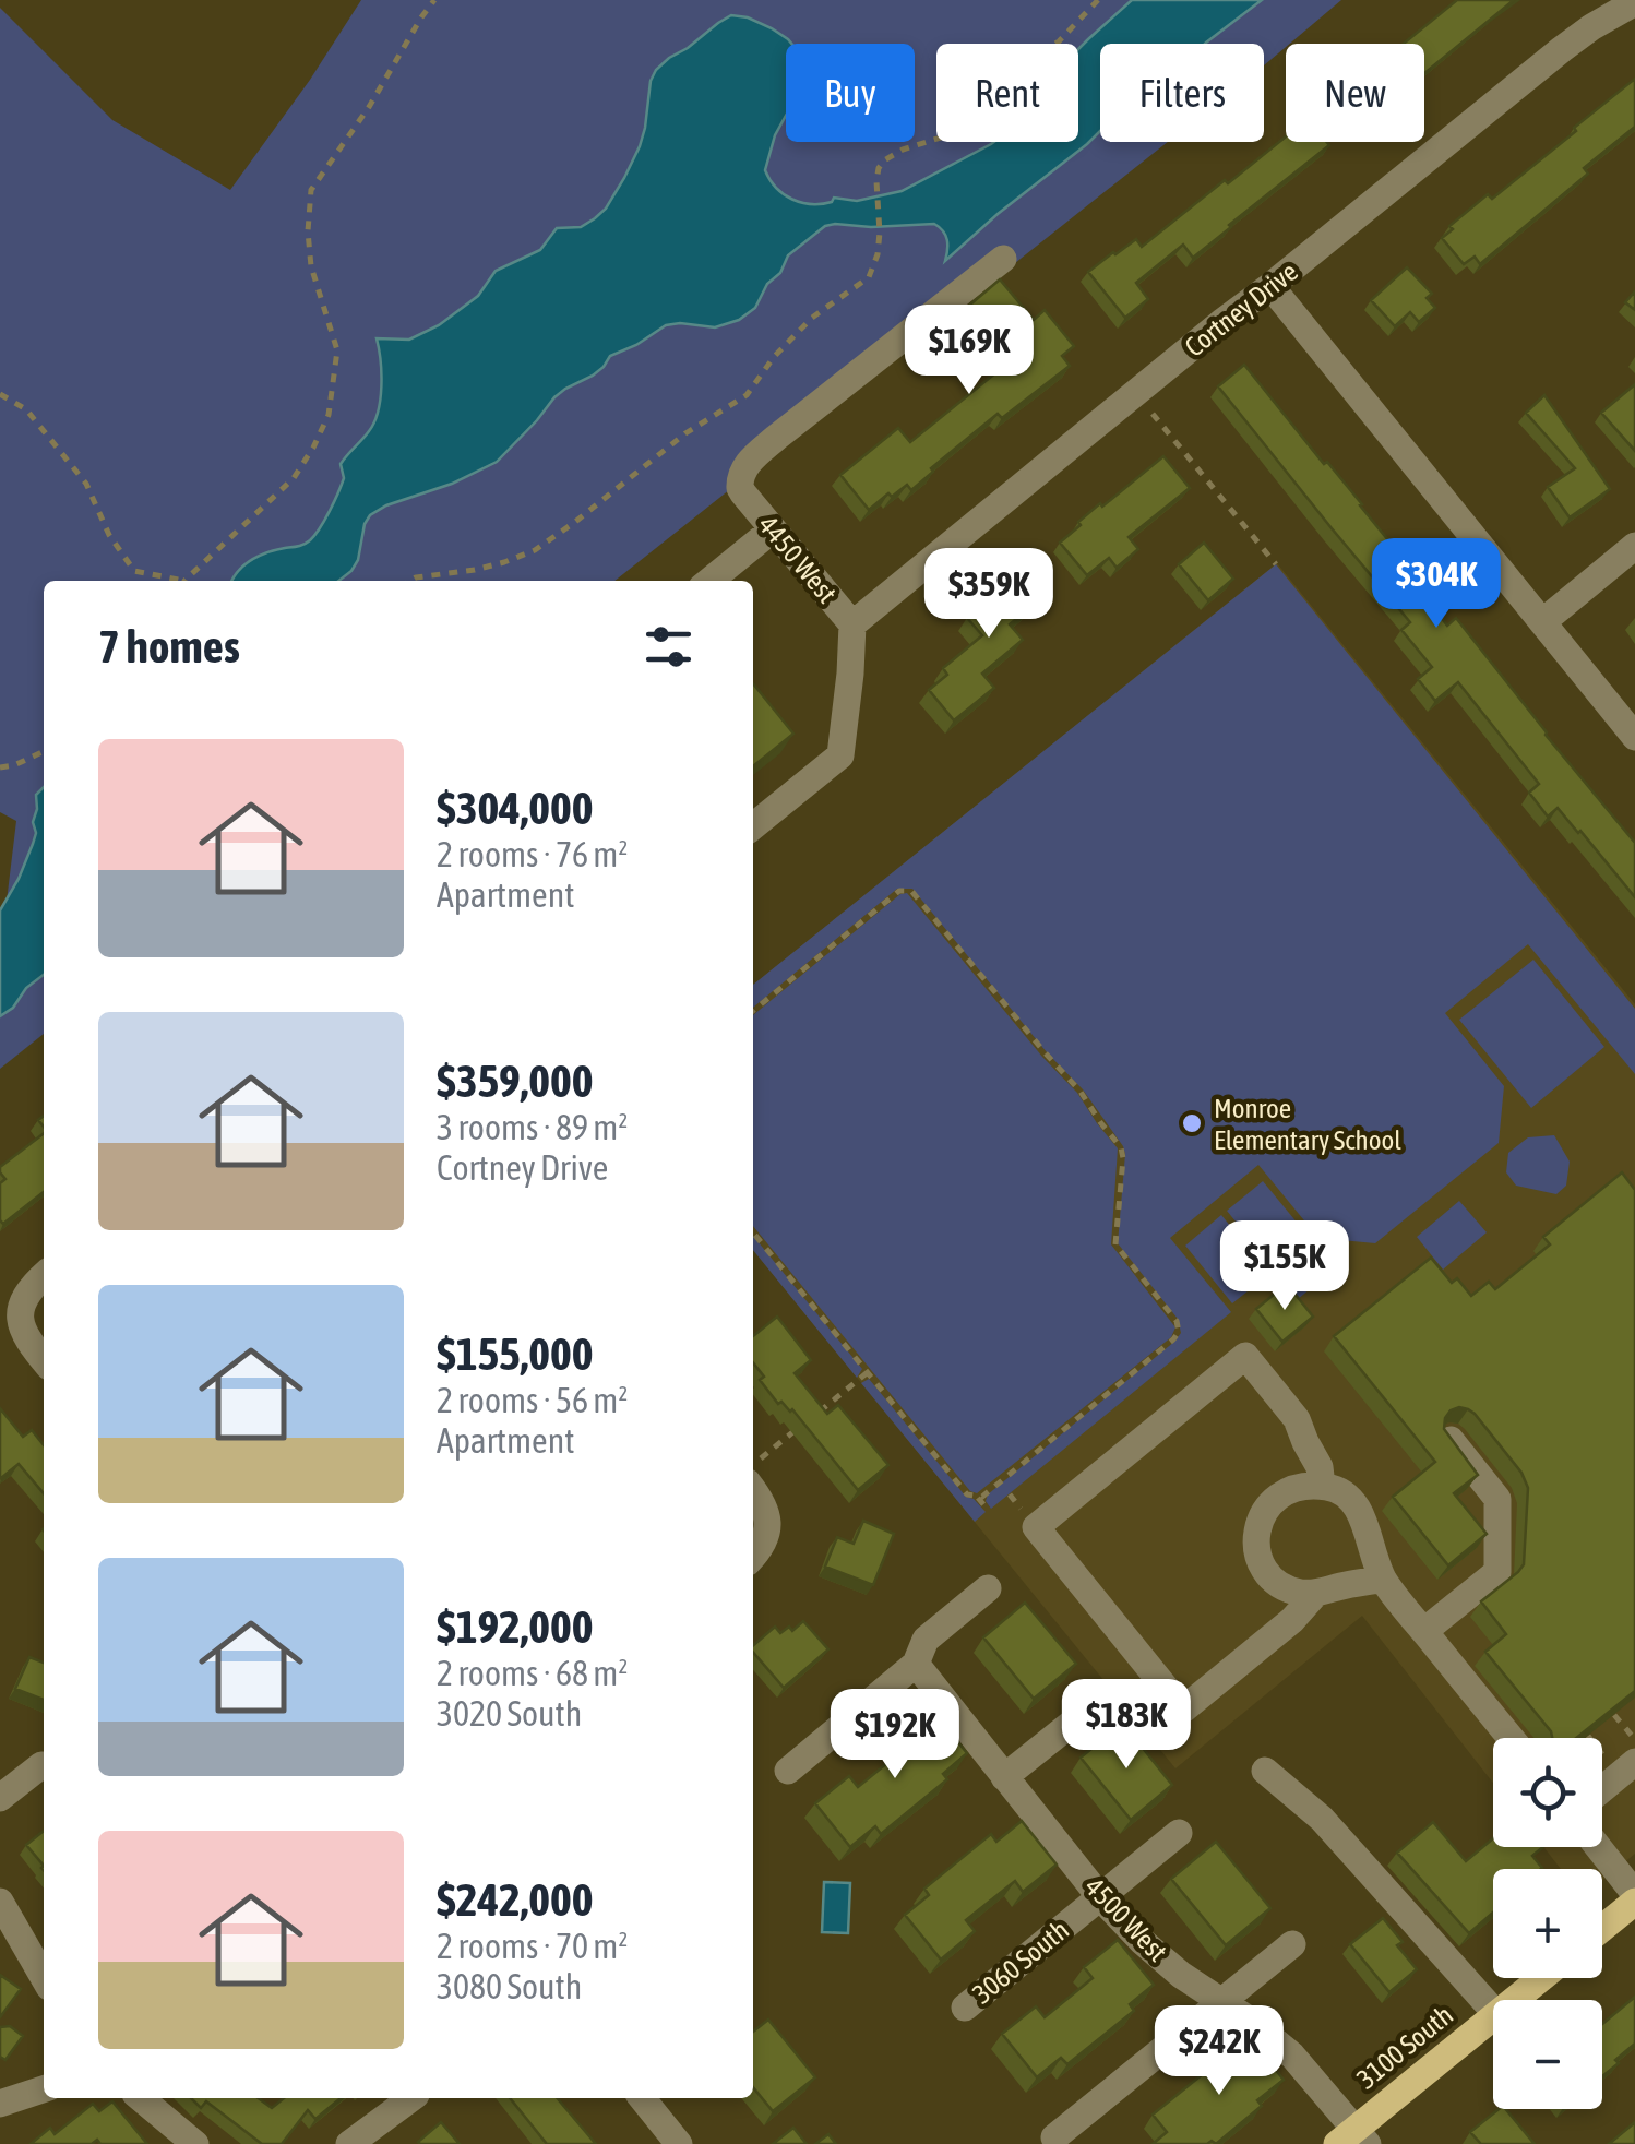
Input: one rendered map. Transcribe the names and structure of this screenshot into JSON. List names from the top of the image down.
{
  "streets": {
    "main road": ["3100 South"],
    "street": [
      "Cortney Drive",
      "4450 West",
      "4500 West",
      "3060 South"
    ]
  },
  "crossings": [
    ["Cortney Drive", "4450 West"],
    ["4500 West", "3060 South"],
    ["4500 West", "3100 South"]
  ],
  "places": ["Monroe Elementary School"],
  "page": {
    "chip": [
      "Buy",
      "Rent",
      "Filters",
      "New"
    ],
    "price": [
      "$169K",
      "$304K",
      "$359K",
      "$155K",
      "$183K",
      "$192K",
      "$242K"
    ],
    "heading": "7 homes",
    "list": [
      {
        "name": "$304,000",
        "note": "2 rooms · 76 m² · Apartment"
      },
      {
        "name": "$359,000",
        "note": "3 rooms · 89 m² · Cortney Drive"
      },
      {
        "name": "$155,000",
        "note": "2 rooms · 56 m² · Apartment"
      },
      {
        "name": "$192,000",
        "note": "2 rooms · 68 m² · 3020 South"
      },
      {
        "name": "$242,000",
        "note": "2 rooms · 70 m² · 3080 South"
      }
    ],
    "map_buttons": ["+", "−"]
  }
}
